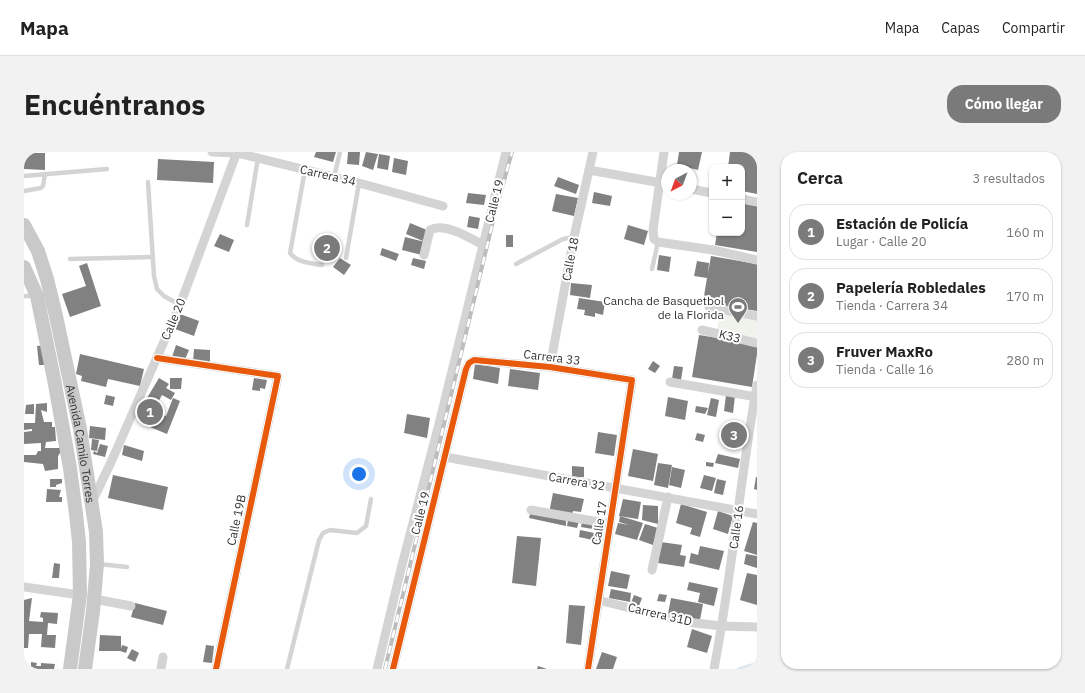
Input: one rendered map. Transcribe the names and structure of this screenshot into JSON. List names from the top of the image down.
{
  "streets": {
    "main road": ["Avenida Camilo Torres"],
    "street": [
      "Carrera 34",
      "Calle 19",
      "Calle 18",
      "Calle 20",
      "K33",
      "Carrera 33",
      "Carrera 32",
      "Calle 19B",
      "Calle 17",
      "Calle 16",
      "Carrera 31D"
    ]
  },
  "crossings": [
    ["Carrera 34", "Calle 20"],
    ["Calle 19", "Carrera 33"],
    ["Calle 19", "Carrera 32"],
    ["Calle 18", "Carrera 33"],
    ["Calle 20", "Avenida Camilo Torres"],
    ["Calle 20", "Calle 19B"],
    ["Carrera 33", "Calle 17"],
    ["Carrera 32", "Calle 17"],
    ["Carrera 32", "Calle 16"],
    ["Calle 17", "Carrera 31D"],
    ["Calle 16", "Carrera 31D"]
  ],
  "places": {
    "sports": ["Cancha de Basquetbol de la Florida"]
  },
  "north": "bottom left",
  "page": {
    "header": "Mapa",
    "nav": ["Mapa", "Capas", "Compartir"],
    "buttons": "Cómo llegar",
    "title": "Encuéntranos",
    "heading": ["Cerca", "3 resultados"],
    "map_buttons": ["+", "−"],
    "list": [
      {
        "mark": "1",
        "name": "Estación de Policía",
        "note": "Lugar · Calle 20",
        "value": "160 m"
      },
      {
        "mark": "2",
        "name": "Papelería Robledales",
        "note": "Tienda · Carrera 34",
        "value": "170 m"
      },
      {
        "mark": "3",
        "name": "Fruver MaxRo",
        "note": "Tienda · Calle 16",
        "value": "280 m"
      }
    ],
    "pins": ["2", "1", "3"]
  }
}
